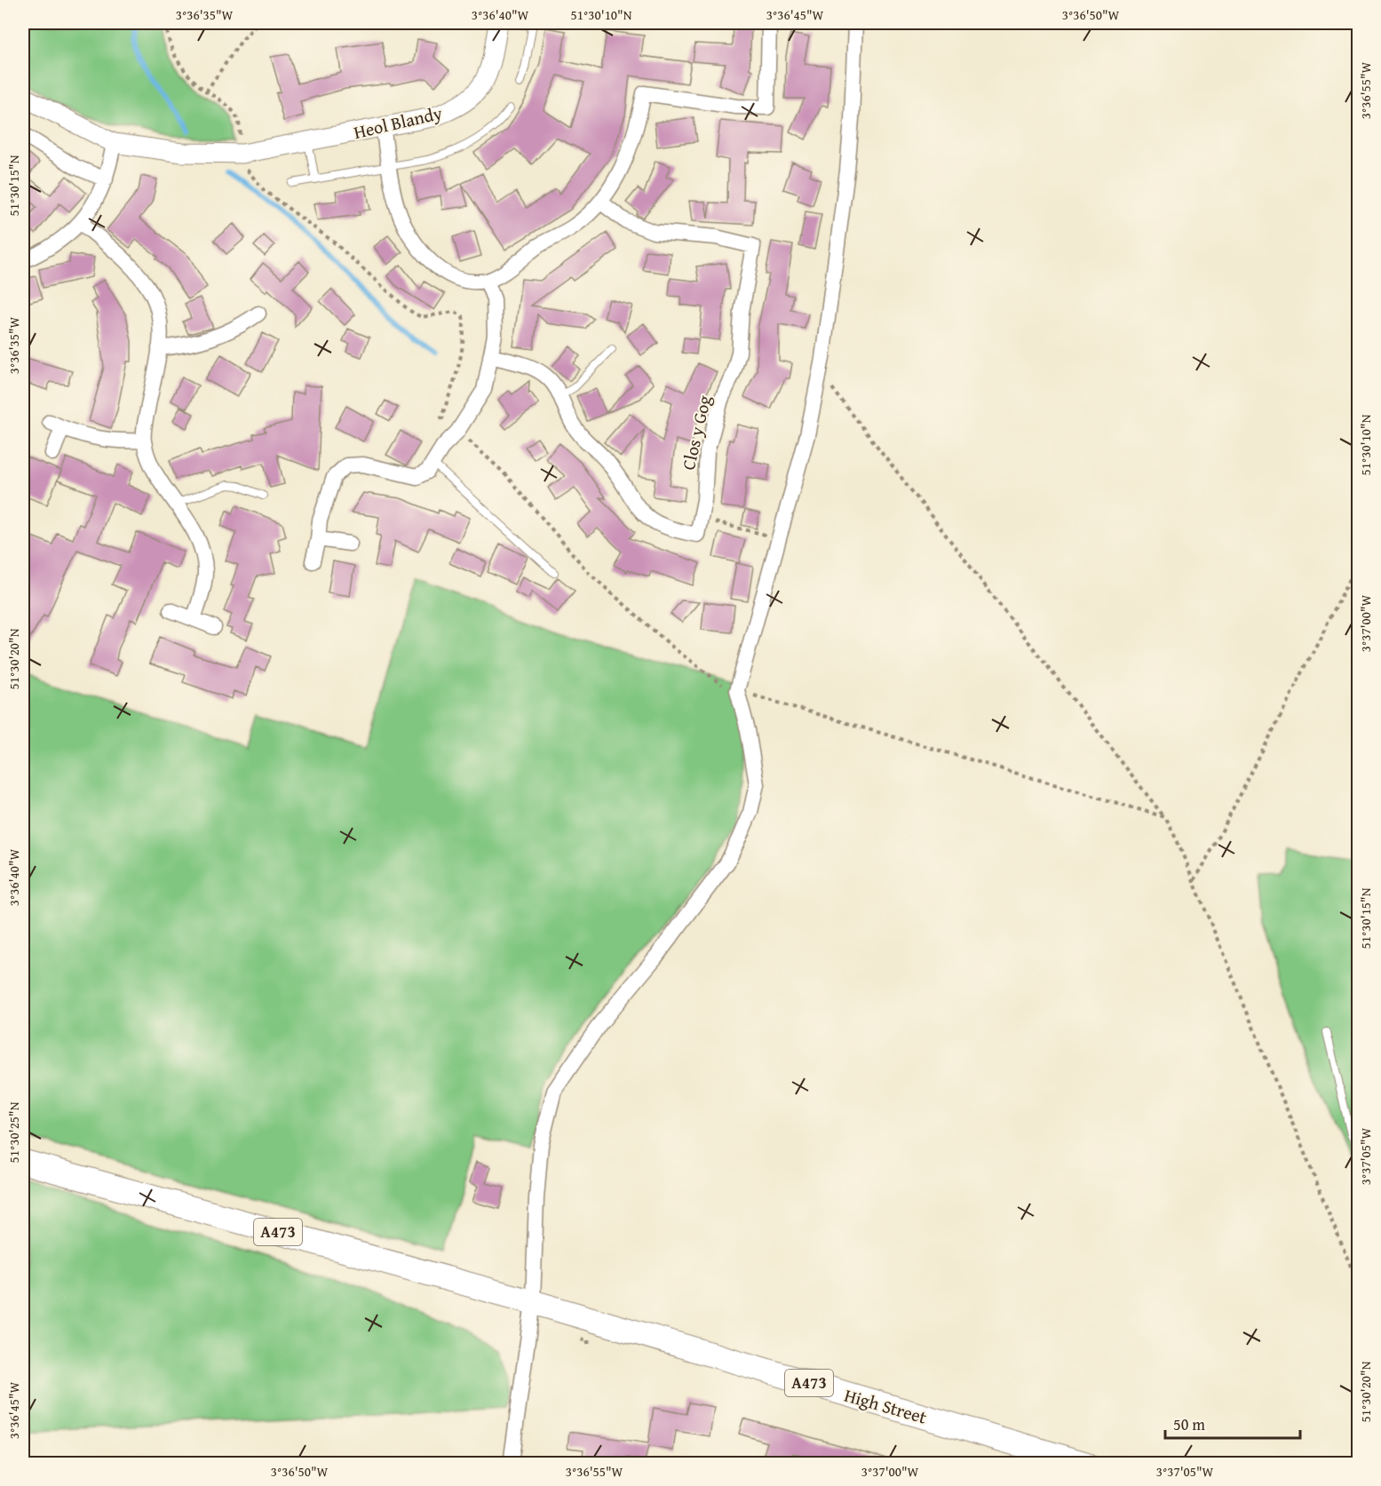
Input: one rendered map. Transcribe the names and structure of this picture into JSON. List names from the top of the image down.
{
  "streets": {
    "main road": ["A473", "High Street"],
    "street": ["Heol Blandy", "Clos y Gog"]
  },
  "crossings": [
    ["A473", "High Street"]
  ],
  "scale_bar": "50 m",
  "coordinates": [
    "3°36'35\"W",
    "3°36'40\"W",
    "51°30'10\"N",
    "3°36'45\"W",
    "3°36'50\"W",
    "3°36'55\"W",
    "51°30'15\"N",
    "3°37'00\"W",
    "51°30'20\"N",
    "51°30'25\"N",
    "3°37'05\"W"
  ]
}
